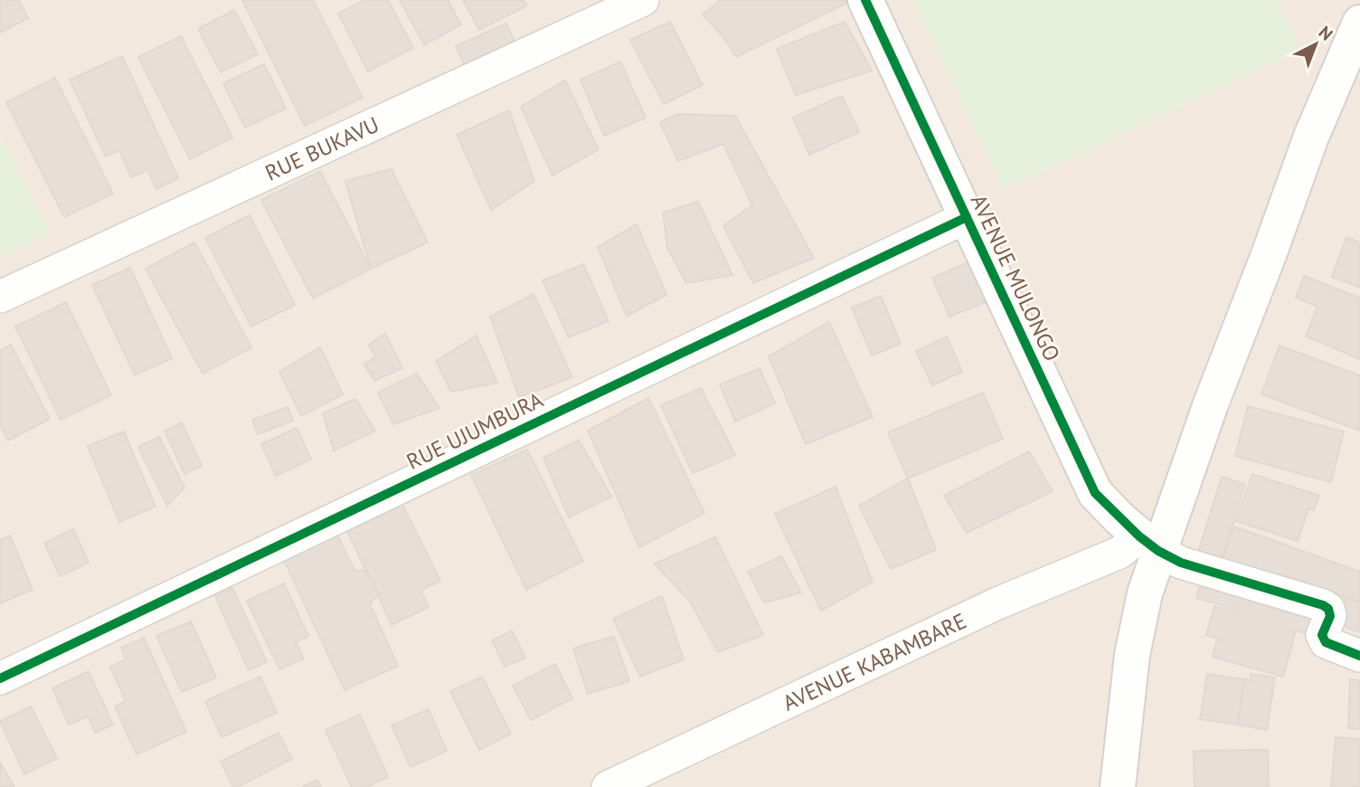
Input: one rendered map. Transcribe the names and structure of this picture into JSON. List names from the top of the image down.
{
  "streets": {
    "street": [
      "RUE BUKAVU",
      "AVENUE MULONGO",
      "RUE UJUMBURA",
      "AVENUE KABAMBARE"
    ]
  },
  "crossings": [
    ["AVENUE MULONGO", "RUE UJUMBURA"],
    ["AVENUE MULONGO", "AVENUE KABAMBARE"]
  ],
  "north": "top right"
}
